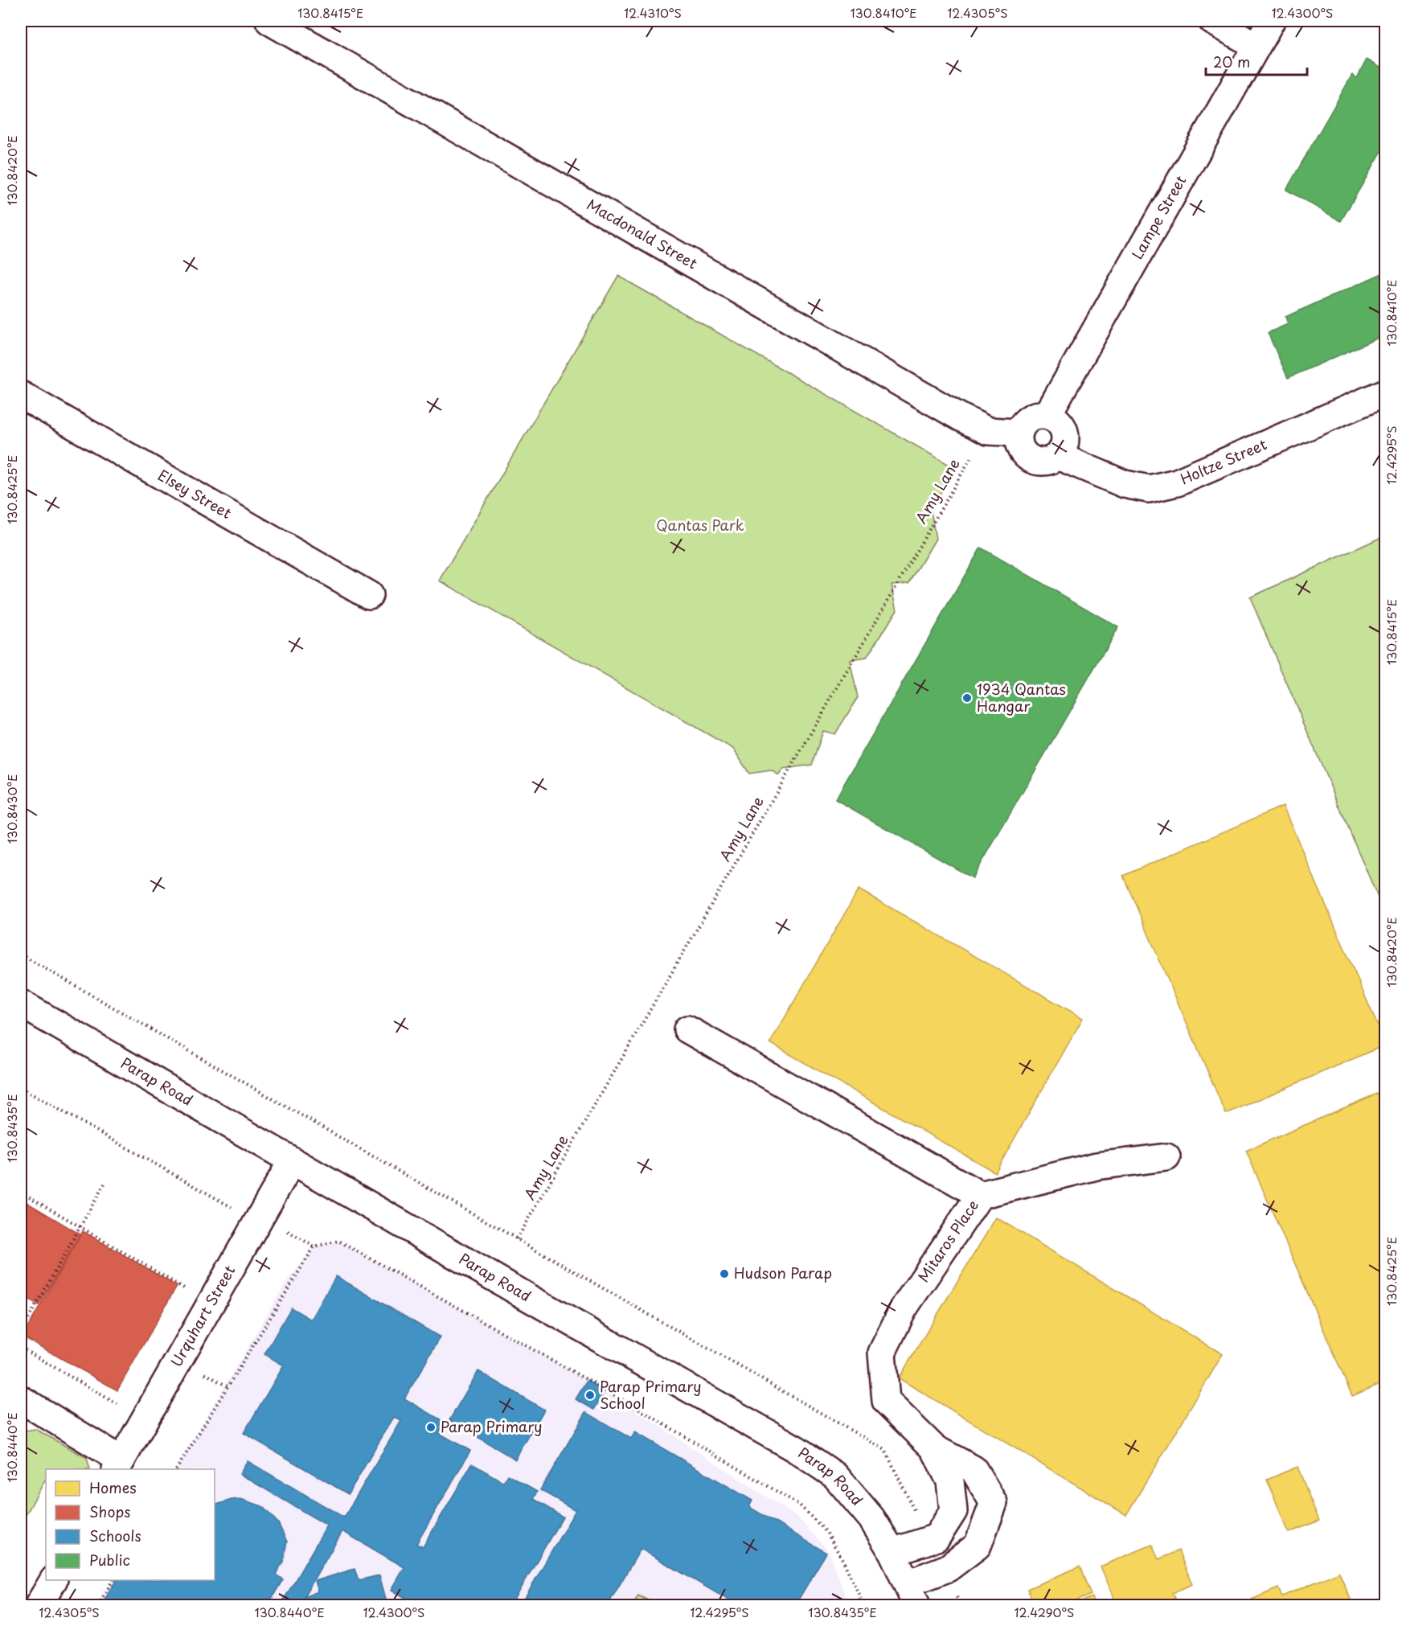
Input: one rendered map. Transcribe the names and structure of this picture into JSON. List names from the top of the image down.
{
  "streets": {
    "street": [
      "Lampe Street",
      "Macdonald Street",
      "Holtze Street",
      "Elsey Street",
      "Parap Road",
      "Mitaros Place",
      "Urquhart Street"
    ],
    "path": ["Amy Lane"]
  },
  "crossings": [
    ["Lampe Street", "Macdonald Street"],
    ["Lampe Street", "Holtze Street"],
    ["Macdonald Street", "Holtze Street"],
    ["Macdonald Street", "Amy Lane"],
    ["Parap Road", "Mitaros Place"],
    ["Parap Road", "Urquhart Street"]
  ],
  "parks": ["Qantas Park"],
  "places": [
    "1934 Qantas Hangar",
    "Hudson Parap",
    "Parap Primary School",
    "Parap Primary"
  ],
  "legend": [
    "Homes",
    "Shops",
    "Schools",
    "Public"
  ],
  "scale_bar": "20 m",
  "coordinates": [
    "130.8415°E",
    "12.4310°S",
    "130.8410°E",
    "12.4305°S",
    "12.4300°S",
    "130.8420°E",
    "12.4295°S",
    "130.8425°E",
    "130.8430°E",
    "130.8435°E",
    "130.8440°E",
    "12.4290°S"
  ]
}
